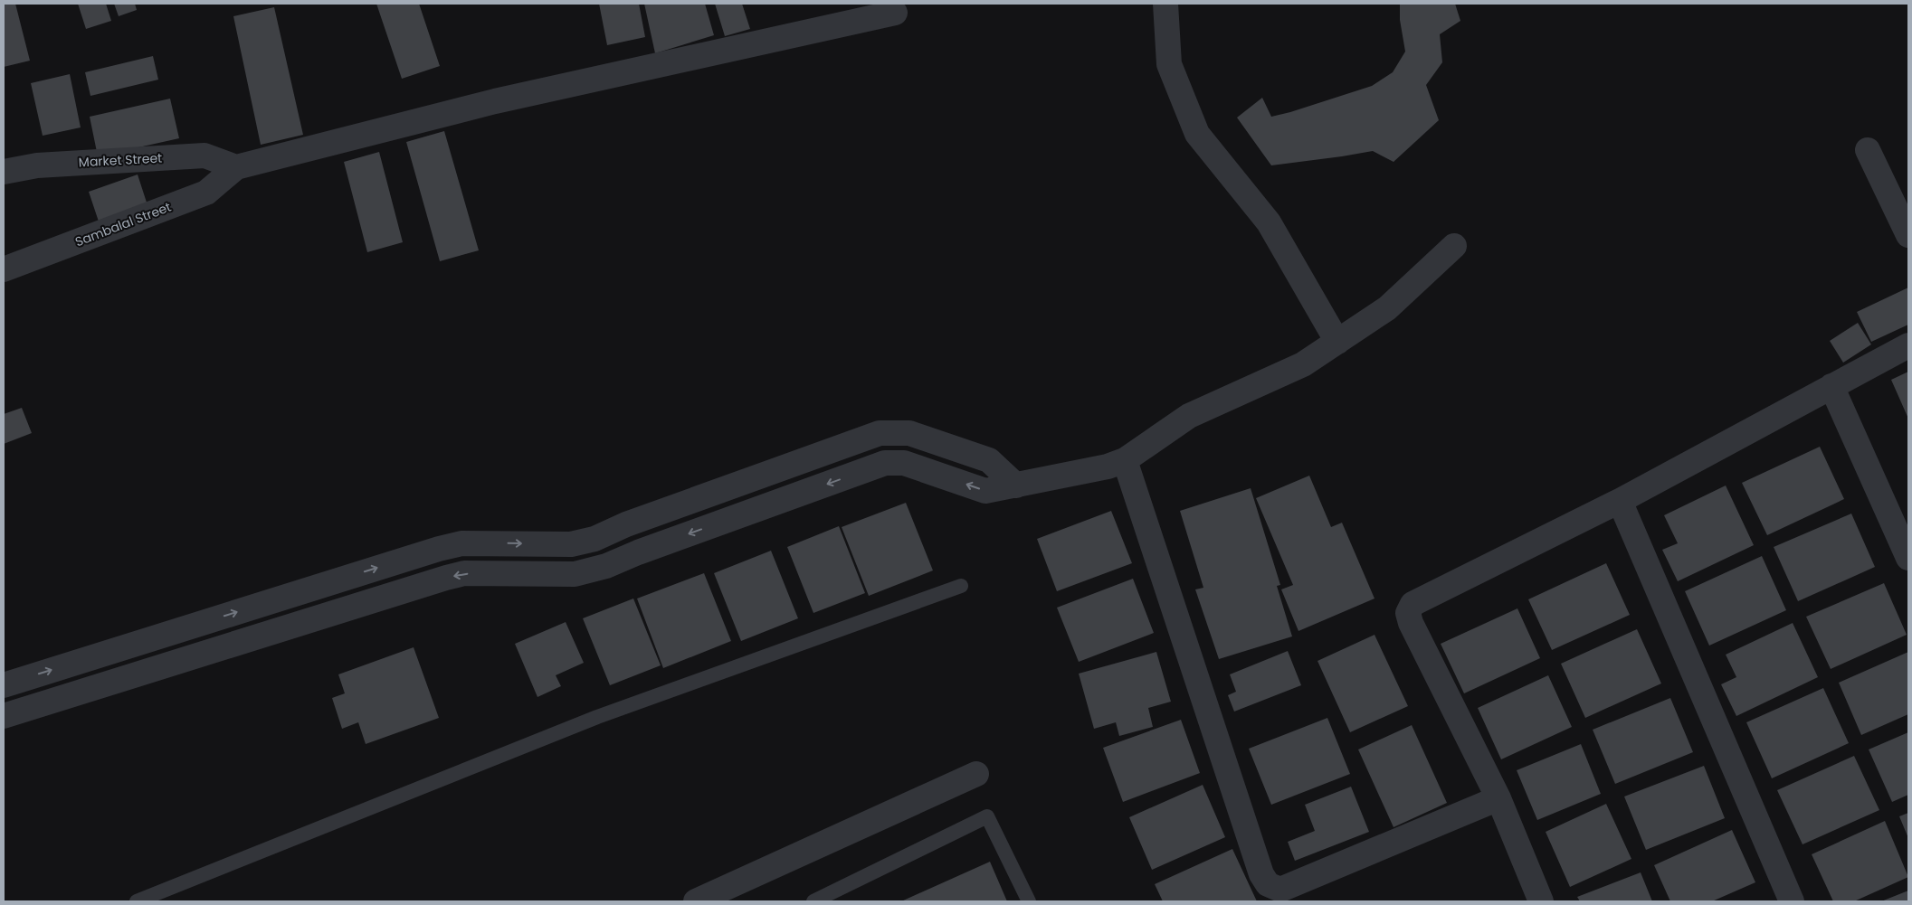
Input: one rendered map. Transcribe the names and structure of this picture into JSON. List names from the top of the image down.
{
  "streets": {
    "street": ["Market Street", "Sambalal Street"]
  },
  "crossings": [
    ["Market Street", "Sambalal Street"]
  ]
}
